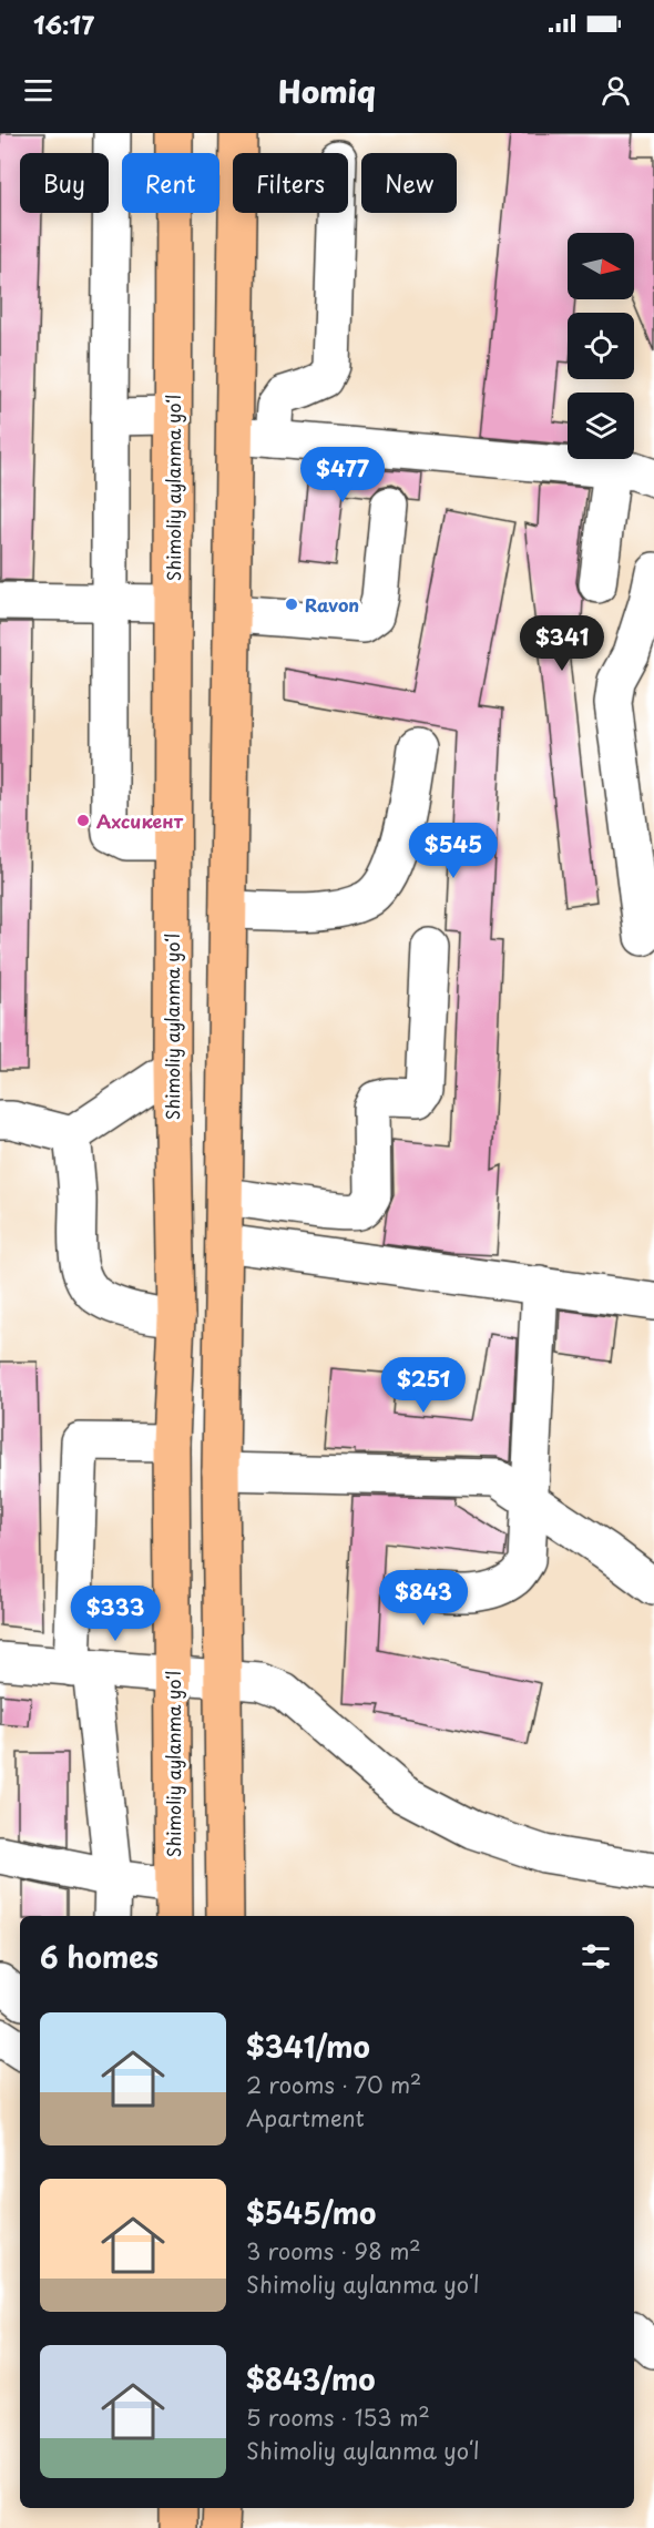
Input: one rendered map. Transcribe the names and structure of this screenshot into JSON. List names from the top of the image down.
{
  "streets": {
    "main road": ["Shimoliy aylanma yoʻl"]
  },
  "places": ["Ravon", "Ахсикент"],
  "north": "right",
  "page": {
    "status": "16:17",
    "header": "Homiq",
    "chip": [
      "Buy",
      "Rent",
      "Filters",
      "New"
    ],
    "price": [
      "$477",
      "$341",
      "$545",
      "$251",
      "$843",
      "$333"
    ],
    "heading": "6 homes",
    "list": [
      {
        "name": "$341/mo",
        "note": "2 rooms · 70 m² · Apartment"
      },
      {
        "name": "$545/mo",
        "note": "3 rooms · 98 m² · Shimoliy aylanma yoʻl"
      },
      {
        "name": "$843/mo",
        "note": "5 rooms · 153 m² · Shimoliy aylanma yoʻl"
      }
    ]
  }
}
